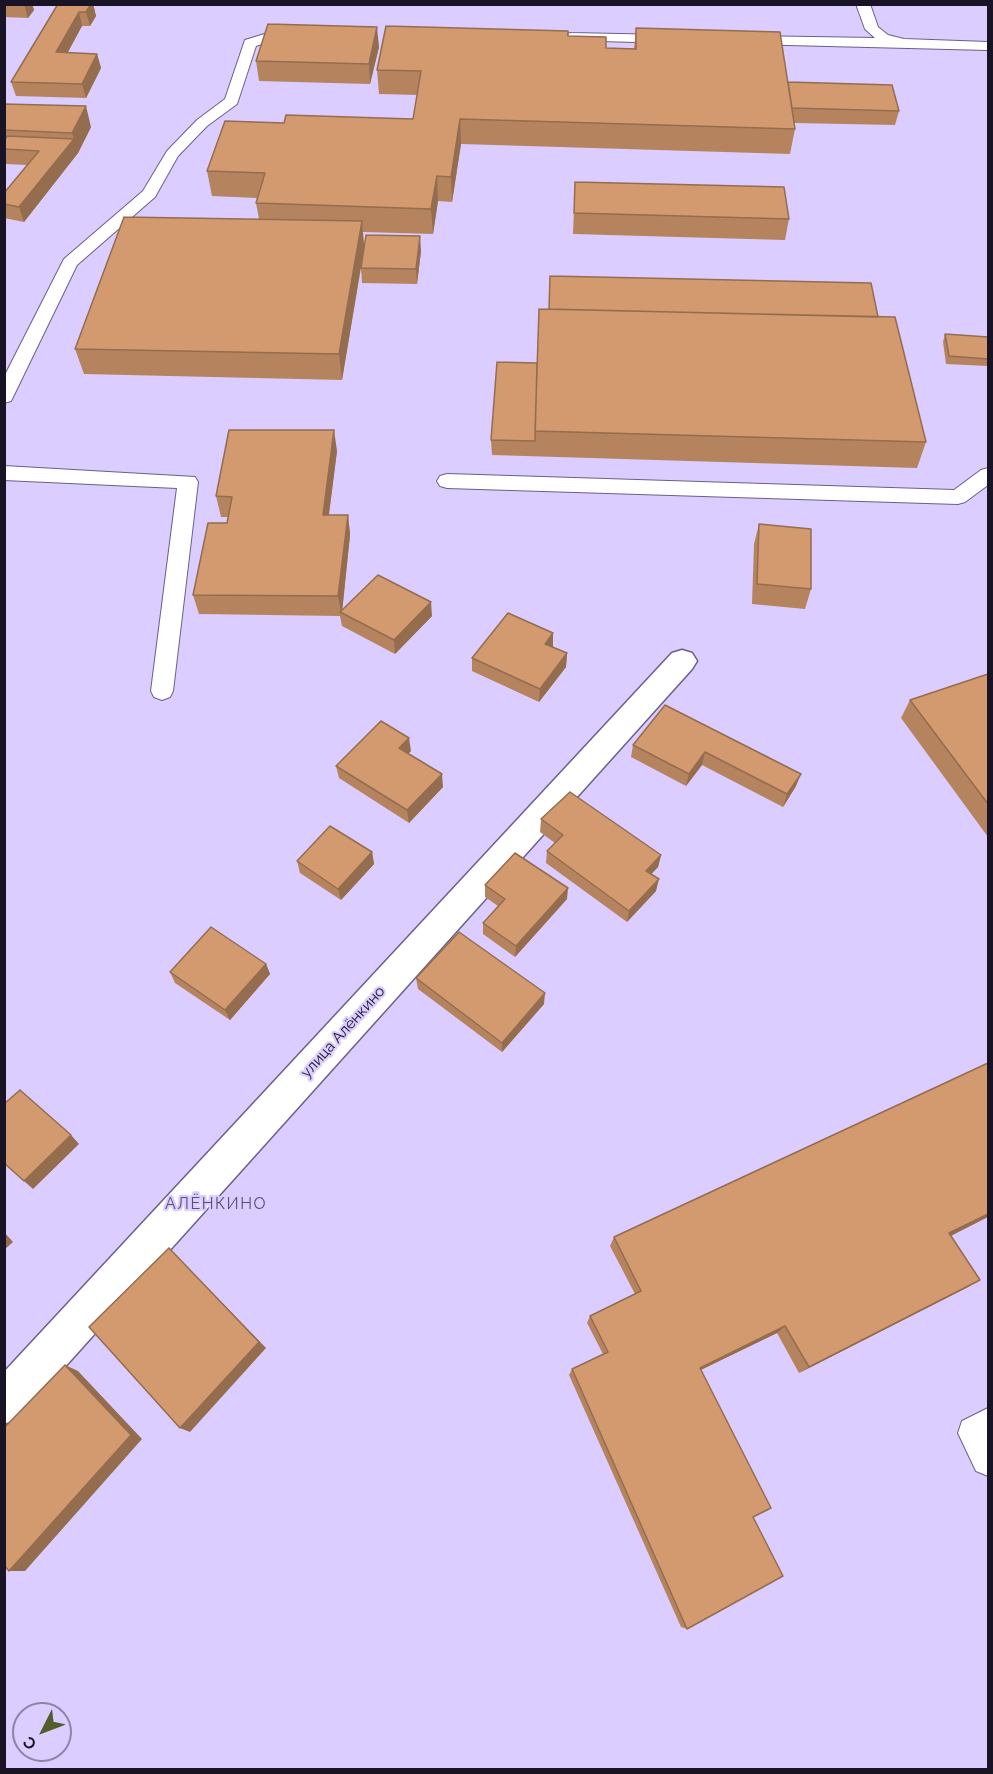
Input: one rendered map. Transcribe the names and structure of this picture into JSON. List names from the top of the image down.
{
  "streets": {
    "street": ["улица Алёнкино"]
  },
  "districts": ["АЛЁНКИНО"],
  "north": "bottom left"
}
